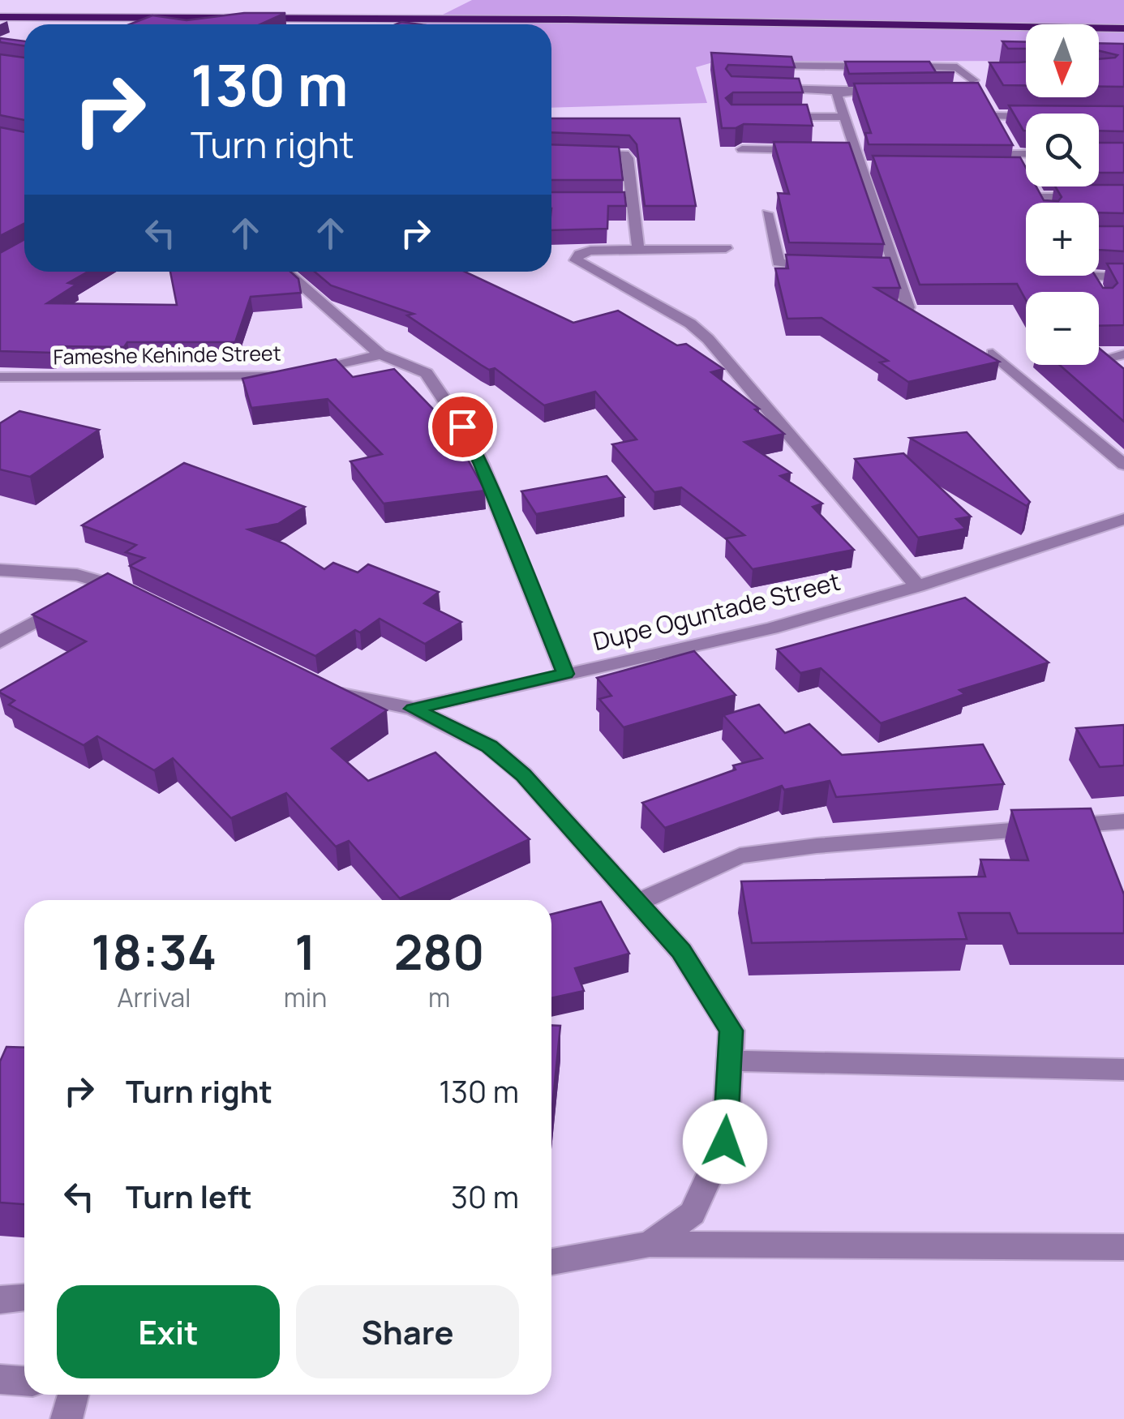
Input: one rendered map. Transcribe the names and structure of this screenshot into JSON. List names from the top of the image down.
{
  "streets": {
    "street": ["Fameshe Kehinde Street", "Dupe Oguntade Street"]
  },
  "north": "bottom",
  "page": {
    "map_buttons": ["+", "−"],
    "turn": ["130 m", "Turn right"],
    "eta": [
      "18:34",
      "Arrival",
      "1",
      "min",
      "280",
      "m"
    ],
    "list": [
      {
        "name": "Turn right",
        "value": "130 m"
      },
      {
        "name": "Turn left",
        "value": "30 m"
      }
    ],
    "buttons": ["Exit", "Share"]
  }
}
